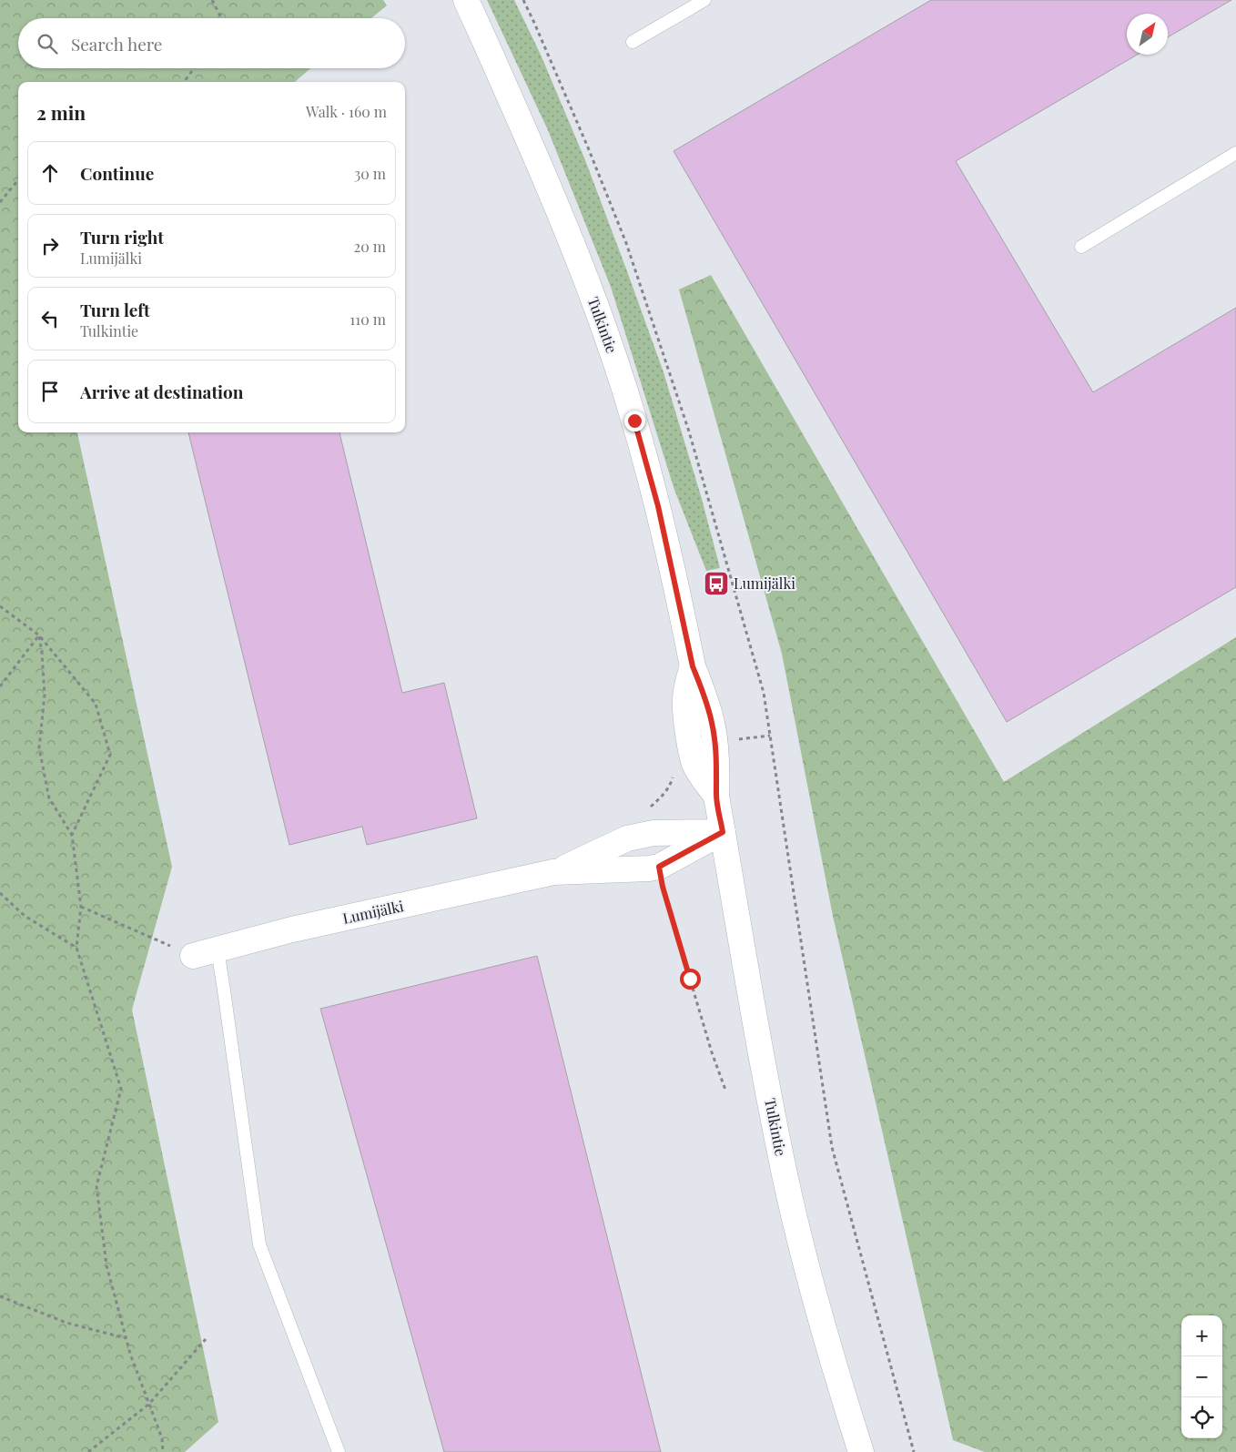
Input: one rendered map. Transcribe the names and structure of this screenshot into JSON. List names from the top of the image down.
{
  "streets": {
    "main road": ["Tulkintie", "Lumijälki"]
  },
  "crossings": [
    ["Tulkintie", "Lumijälki"]
  ],
  "places": {
    "bus stop": ["Lumijälki"]
  },
  "north": "top right",
  "page": {
    "search": "Search here",
    "heading": ["2 min", "Walk · 160 m"],
    "list": [
      ["Continue", "30 m"],
      ["Turn right", "Lumijälki", "20 m"],
      ["Turn left", "Tulkintie", "110 m"],
      "Arrive at destination"
    ],
    "map_buttons": ["+", "−"]
  }
}
